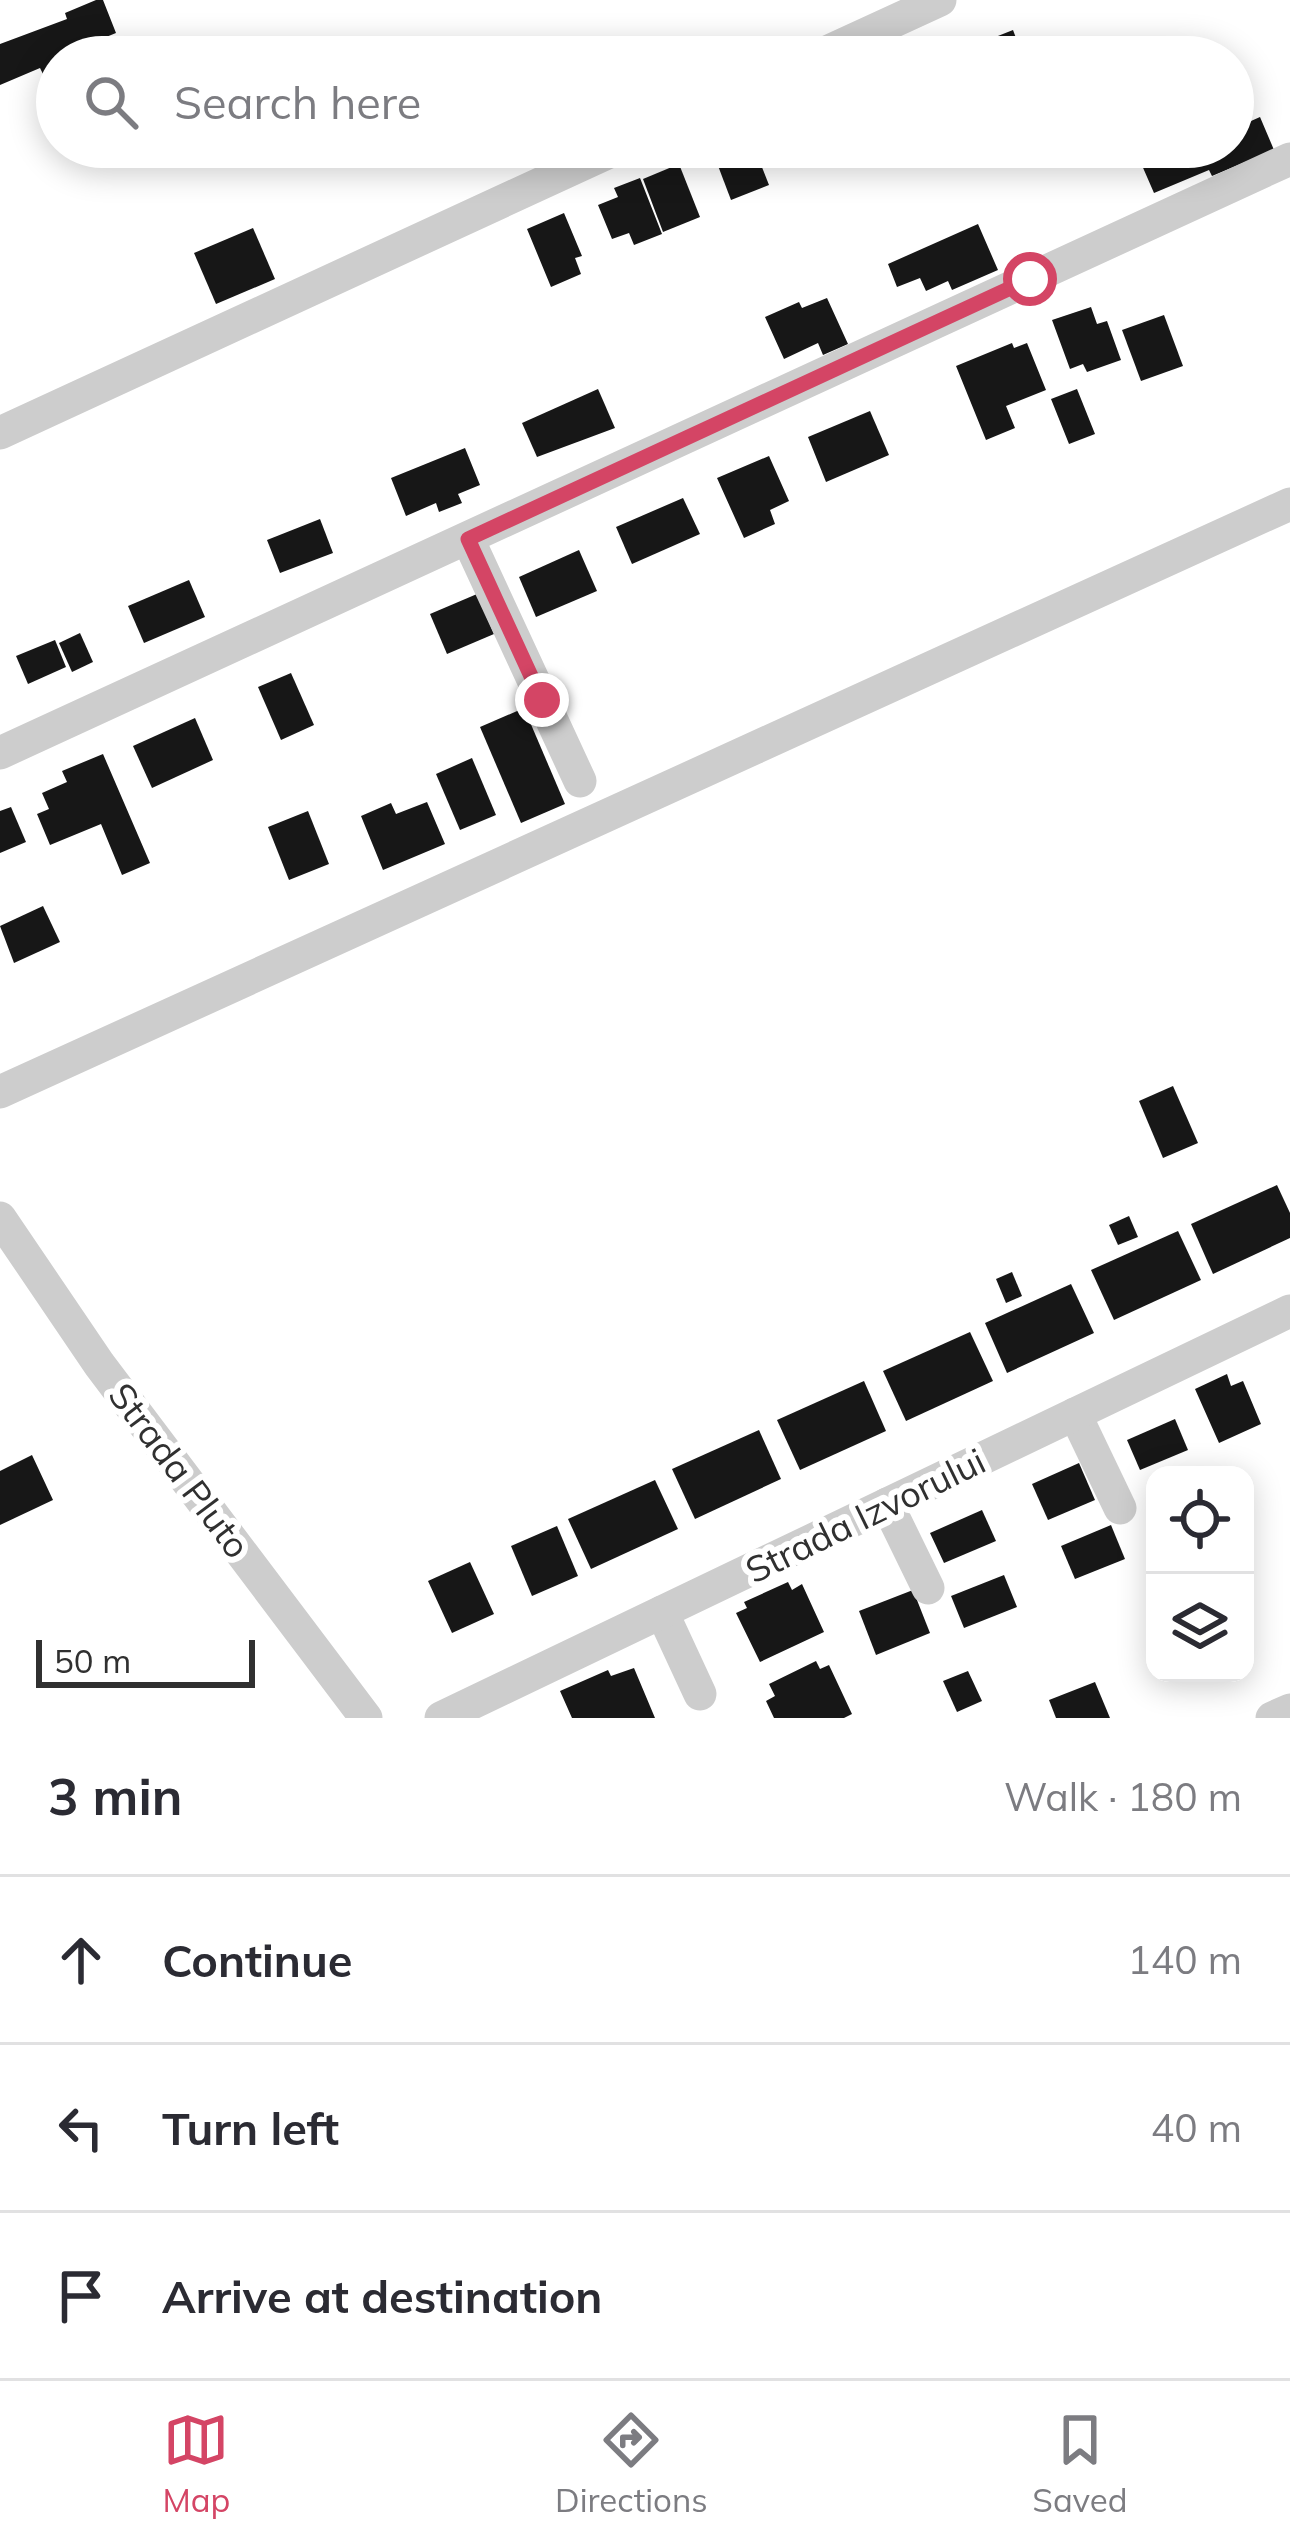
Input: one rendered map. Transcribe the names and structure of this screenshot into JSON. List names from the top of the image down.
{
  "streets": {
    "street": ["Strada Pluto", "Strada Izvorului"]
  },
  "scale_bar": "50 m",
  "page": {
    "search": "Search here",
    "scale": "50 m",
    "heading": ["3 min", "Walk · 180 m"],
    "list": [
      ["Continue", "140 m"],
      ["Turn left", "40 m"],
      "Arrive at destination"
    ],
    "nav": ["Map", "Directions", "Saved"]
  }
}
